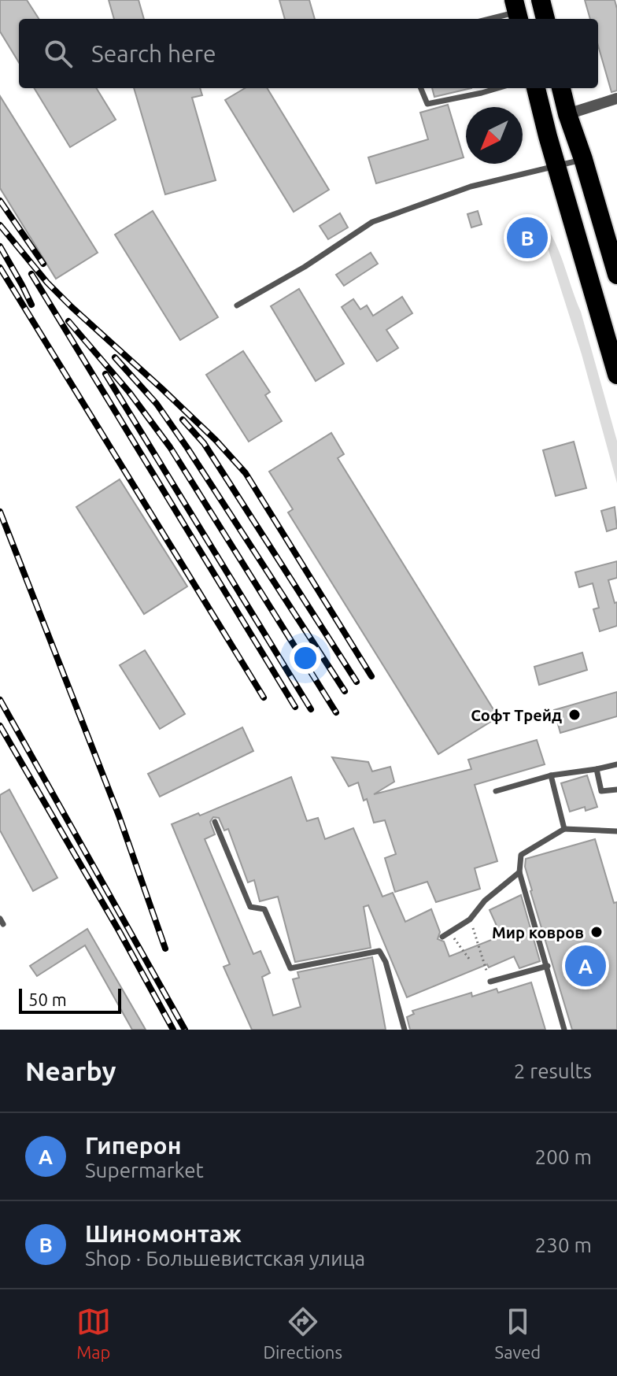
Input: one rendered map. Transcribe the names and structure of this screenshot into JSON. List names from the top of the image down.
{
  "places": ["Софт Трейд", "Мир ковров"],
  "scale_bar": "50 m",
  "north": "bottom left",
  "page": {
    "search": "Search here",
    "pins": ["B", "A"],
    "scale": "50 m",
    "heading": ["Nearby", "2 results"],
    "list": [
      {
        "mark": "A",
        "name": "Гиперон",
        "note": "Supermarket",
        "value": "200 m"
      },
      {
        "mark": "B",
        "name": "Шиномонтаж",
        "note": "Shop · Большевистская улица",
        "value": "230 m"
      }
    ],
    "nav": ["Map", "Directions", "Saved"]
  }
}
